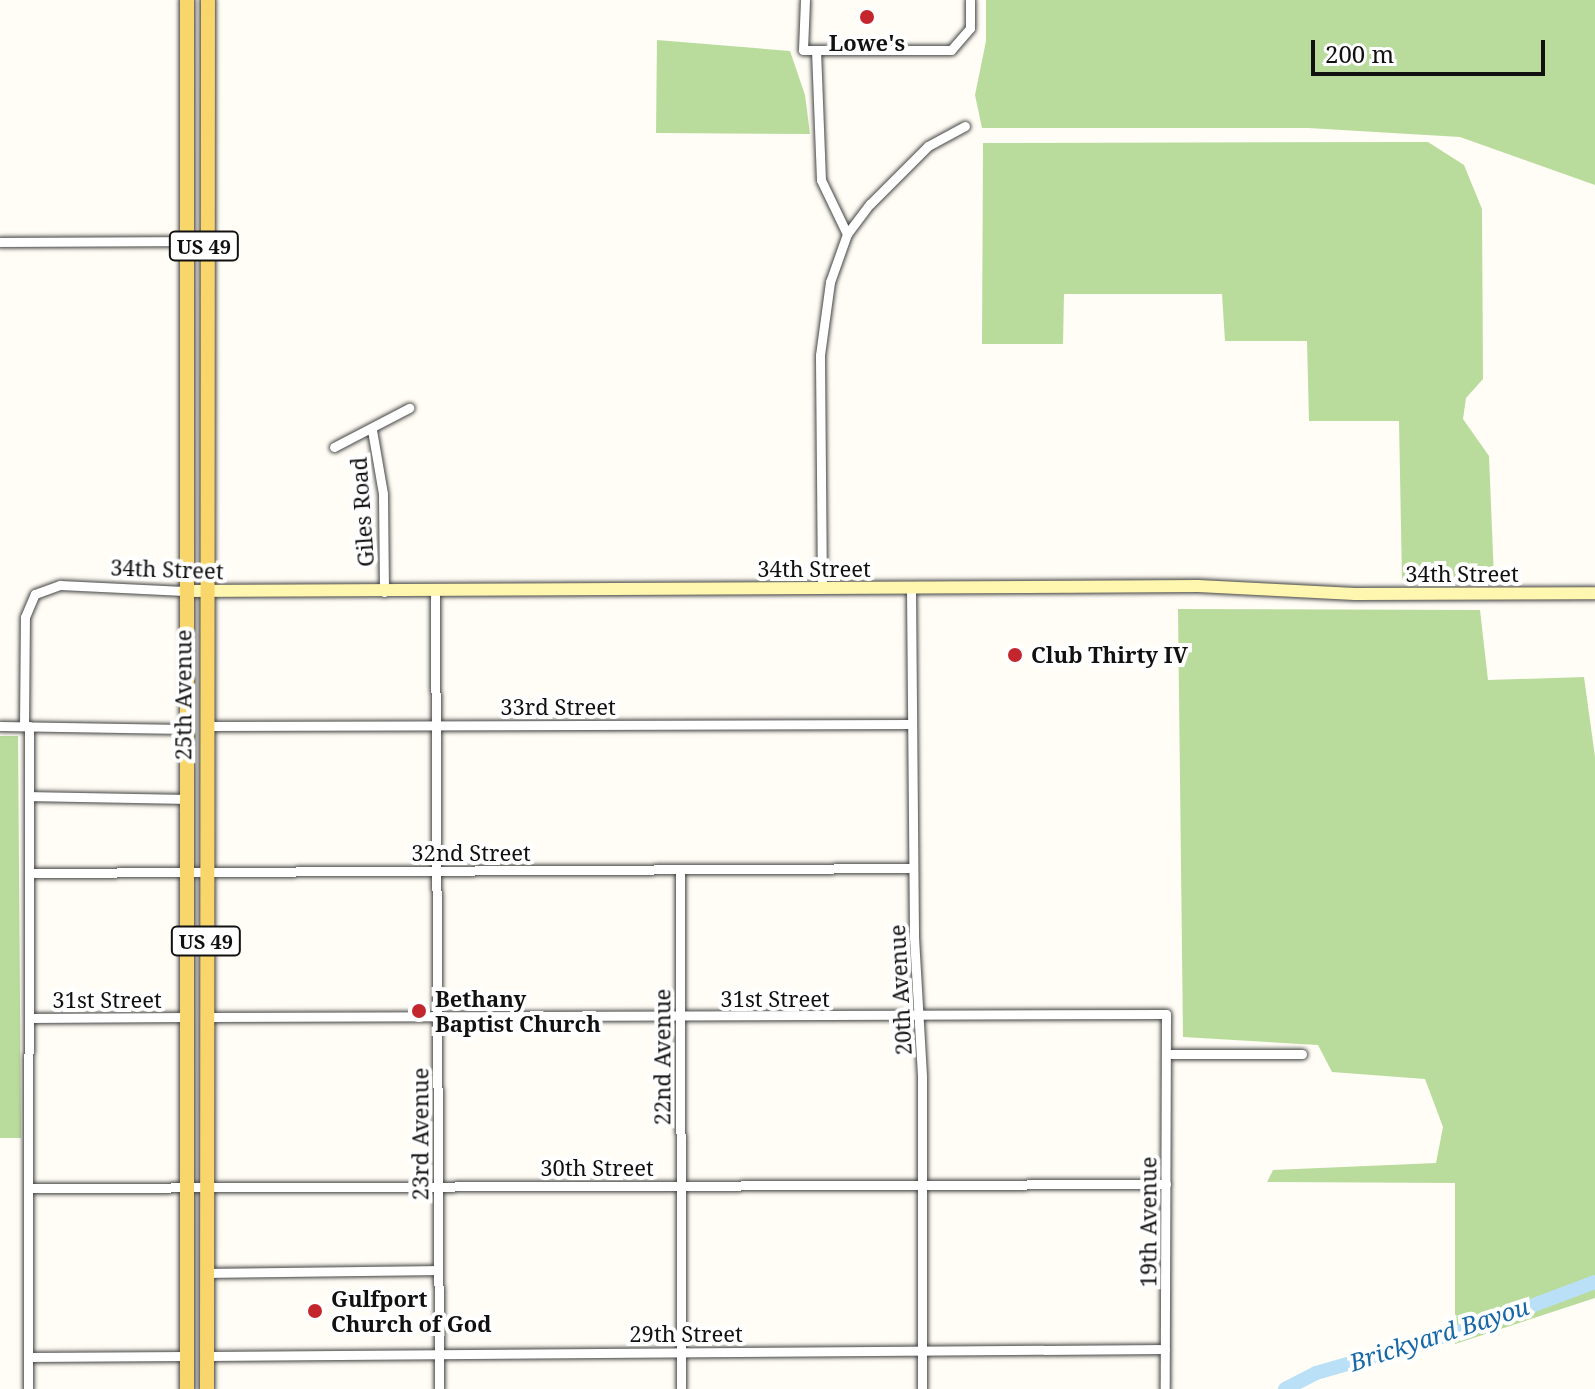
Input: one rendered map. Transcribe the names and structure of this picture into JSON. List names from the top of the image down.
{
  "streets": {
    "main road": ["US 49", "25th Avenue"],
    "street": [
      "Giles Road",
      "34th Street",
      "33rd Street",
      "32nd Street",
      "20th Avenue",
      "31st Street",
      "22nd Avenue",
      "23rd Avenue",
      "30th Street",
      "19th Avenue",
      "29th Street"
    ]
  },
  "crossings": [
    ["Giles Road", "34th Street"],
    ["34th Street", "25th Avenue"],
    ["34th Street", "20th Avenue"],
    ["34th Street", "23rd Avenue"],
    ["25th Avenue", "33rd Street"],
    ["25th Avenue", "32nd Street"],
    ["25th Avenue", "31st Street"],
    ["25th Avenue", "30th Street"],
    ["25th Avenue", "29th Street"],
    ["33rd Street", "20th Avenue"],
    ["33rd Street", "23rd Avenue"],
    ["32nd Street", "20th Avenue"],
    ["32nd Street", "22nd Avenue"],
    ["32nd Street", "23rd Avenue"],
    ["20th Avenue", "31st Street"],
    ["20th Avenue", "30th Street"],
    ["20th Avenue", "29th Street"],
    ["31st Street", "22nd Avenue"],
    ["31st Street", "23rd Avenue"],
    ["31st Street", "19th Avenue"],
    ["22nd Avenue", "30th Street"],
    ["22nd Avenue", "29th Street"],
    ["23rd Avenue", "30th Street"],
    ["23rd Avenue", "29th Street"],
    ["30th Street", "19th Avenue"],
    ["19th Avenue", "29th Street"]
  ],
  "water": ["Brickyard Bayou"],
  "places": [
    "Lowe's",
    "Club Thirty IV",
    "Bethany Baptist Church",
    "Gulfport Church of God"
  ],
  "scale_bar": "200 m"
}
